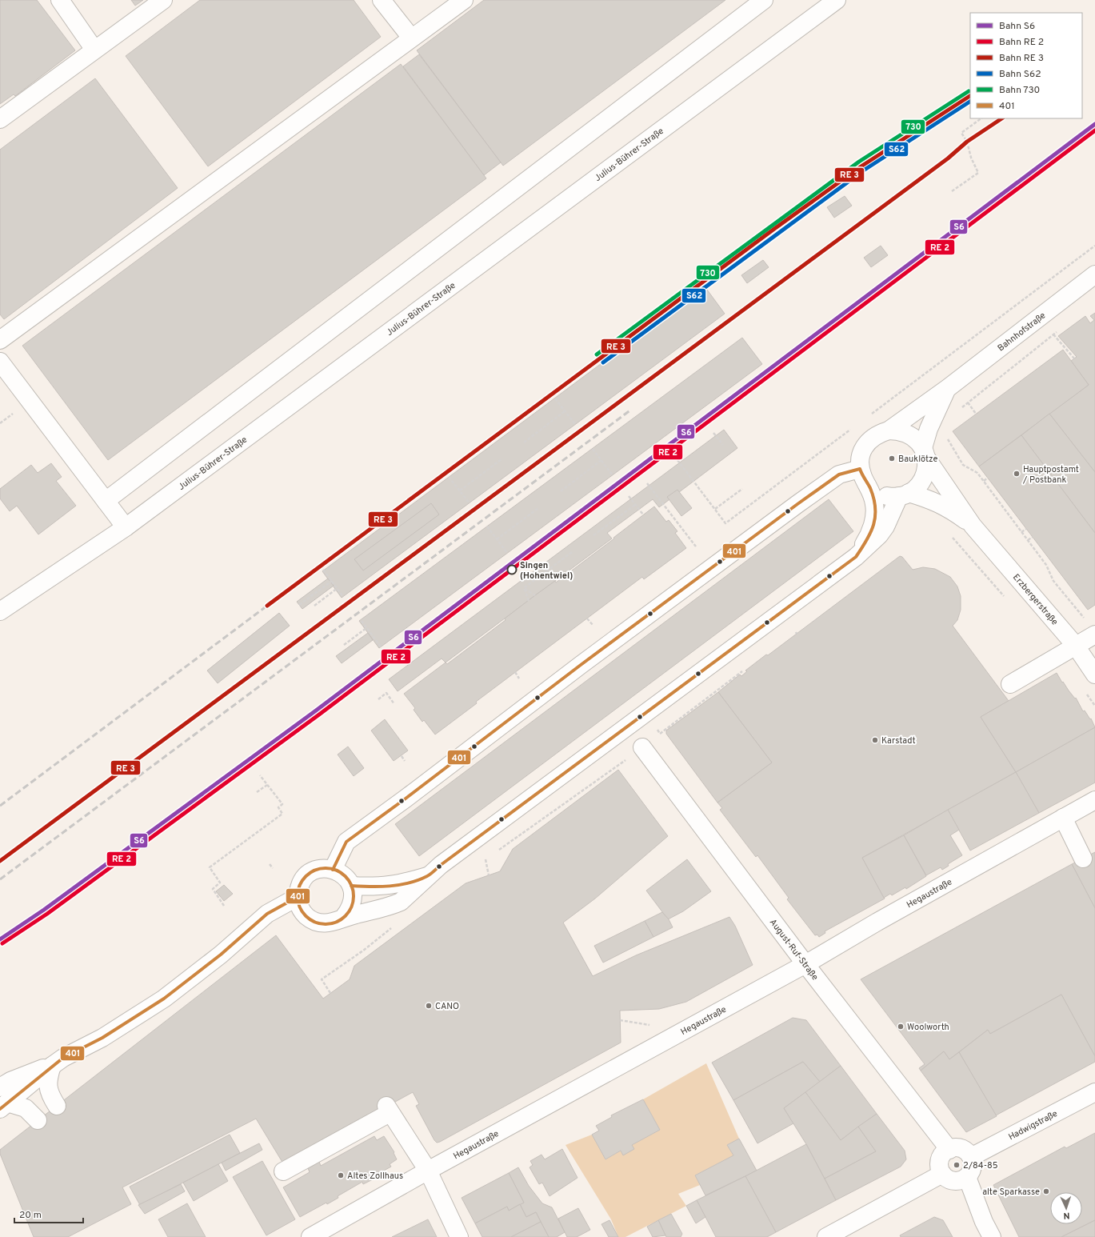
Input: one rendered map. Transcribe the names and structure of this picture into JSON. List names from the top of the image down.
{
  "streets": {
    "street": [
      "Julius-Bührer-Straße",
      "Bahnhofstraße",
      "Erzbergerstraße",
      "Hegaustraße",
      "August-Ruf-Straße",
      "Hadwigstraße"
    ]
  },
  "crossings": [
    ["Bahnhofstraße", "Erzbergerstraße"],
    ["Hegaustraße", "August-Ruf-Straße"],
    ["August-Ruf-Straße", "Hadwigstraße"]
  ],
  "places": [
    "Bauklötze",
    "Hauptpostamt / Postbank",
    "Singen (Hohentwiel)",
    "Karstadt",
    "CANO",
    "Woolworth",
    "2/84-85",
    "Altes Zollhaus",
    "alte Sparkasse"
  ],
  "lines": [
    "rail line 730",
    "rail line S62",
    "rail line S6",
    "transit line 401"
  ],
  "legend": [
    "Bahn S6",
    "Bahn RE 2",
    "Bahn RE 3",
    "Bahn S62",
    "Bahn 730",
    "401"
  ],
  "scale_bar": "20 m",
  "north": "bottom"
}
